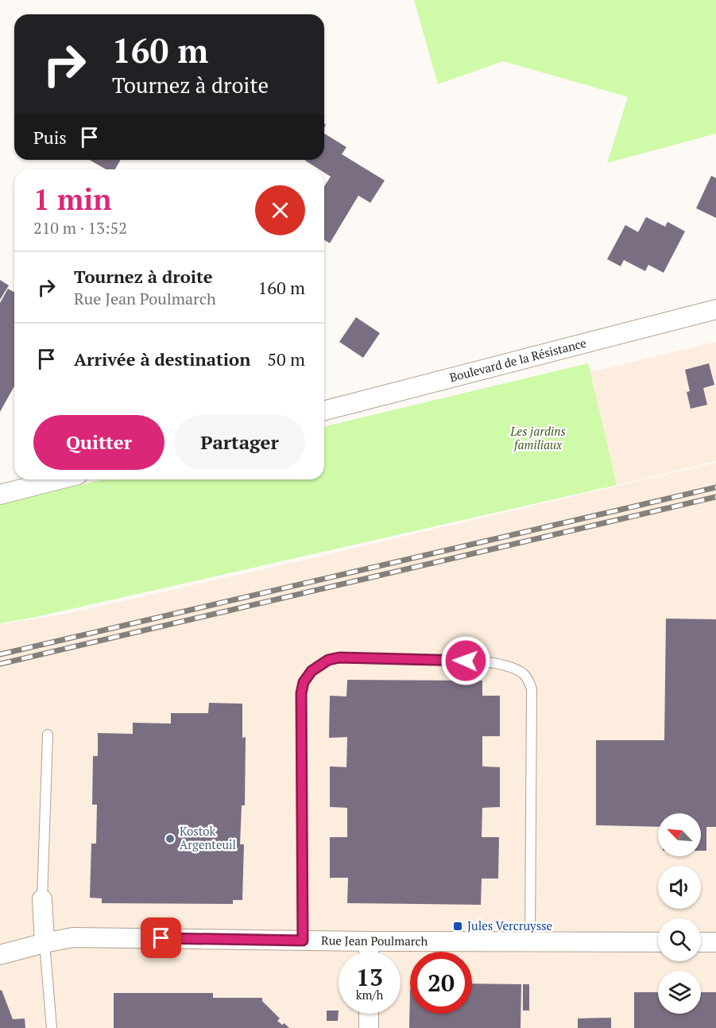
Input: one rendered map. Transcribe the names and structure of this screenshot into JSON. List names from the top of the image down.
{
  "streets": {
    "street": ["Boulevard de la Résistance", "Rue Jean Poulmarch"]
  },
  "parks": ["Les jardins familiaux"],
  "places": {
    "other": ["Kostok Argenteuil"],
    "transit": ["Jules Vercruysse"]
  },
  "north": "top left",
  "page": {
    "turn": ["160 m", "Tournez à droite"],
    "then": "Puis",
    "heading": ["1 min", "210 m · 13:52"],
    "list": [
      {
        "name": "Tournez à droite",
        "note": "Rue Jean Poulmarch",
        "value": "160 m"
      },
      {
        "name": "Arrivée à destination",
        "value": "50 m"
      }
    ],
    "buttons": ["Quitter", "Partager"],
    "speed": "13 km/h",
    "limit": "20"
  }
}
